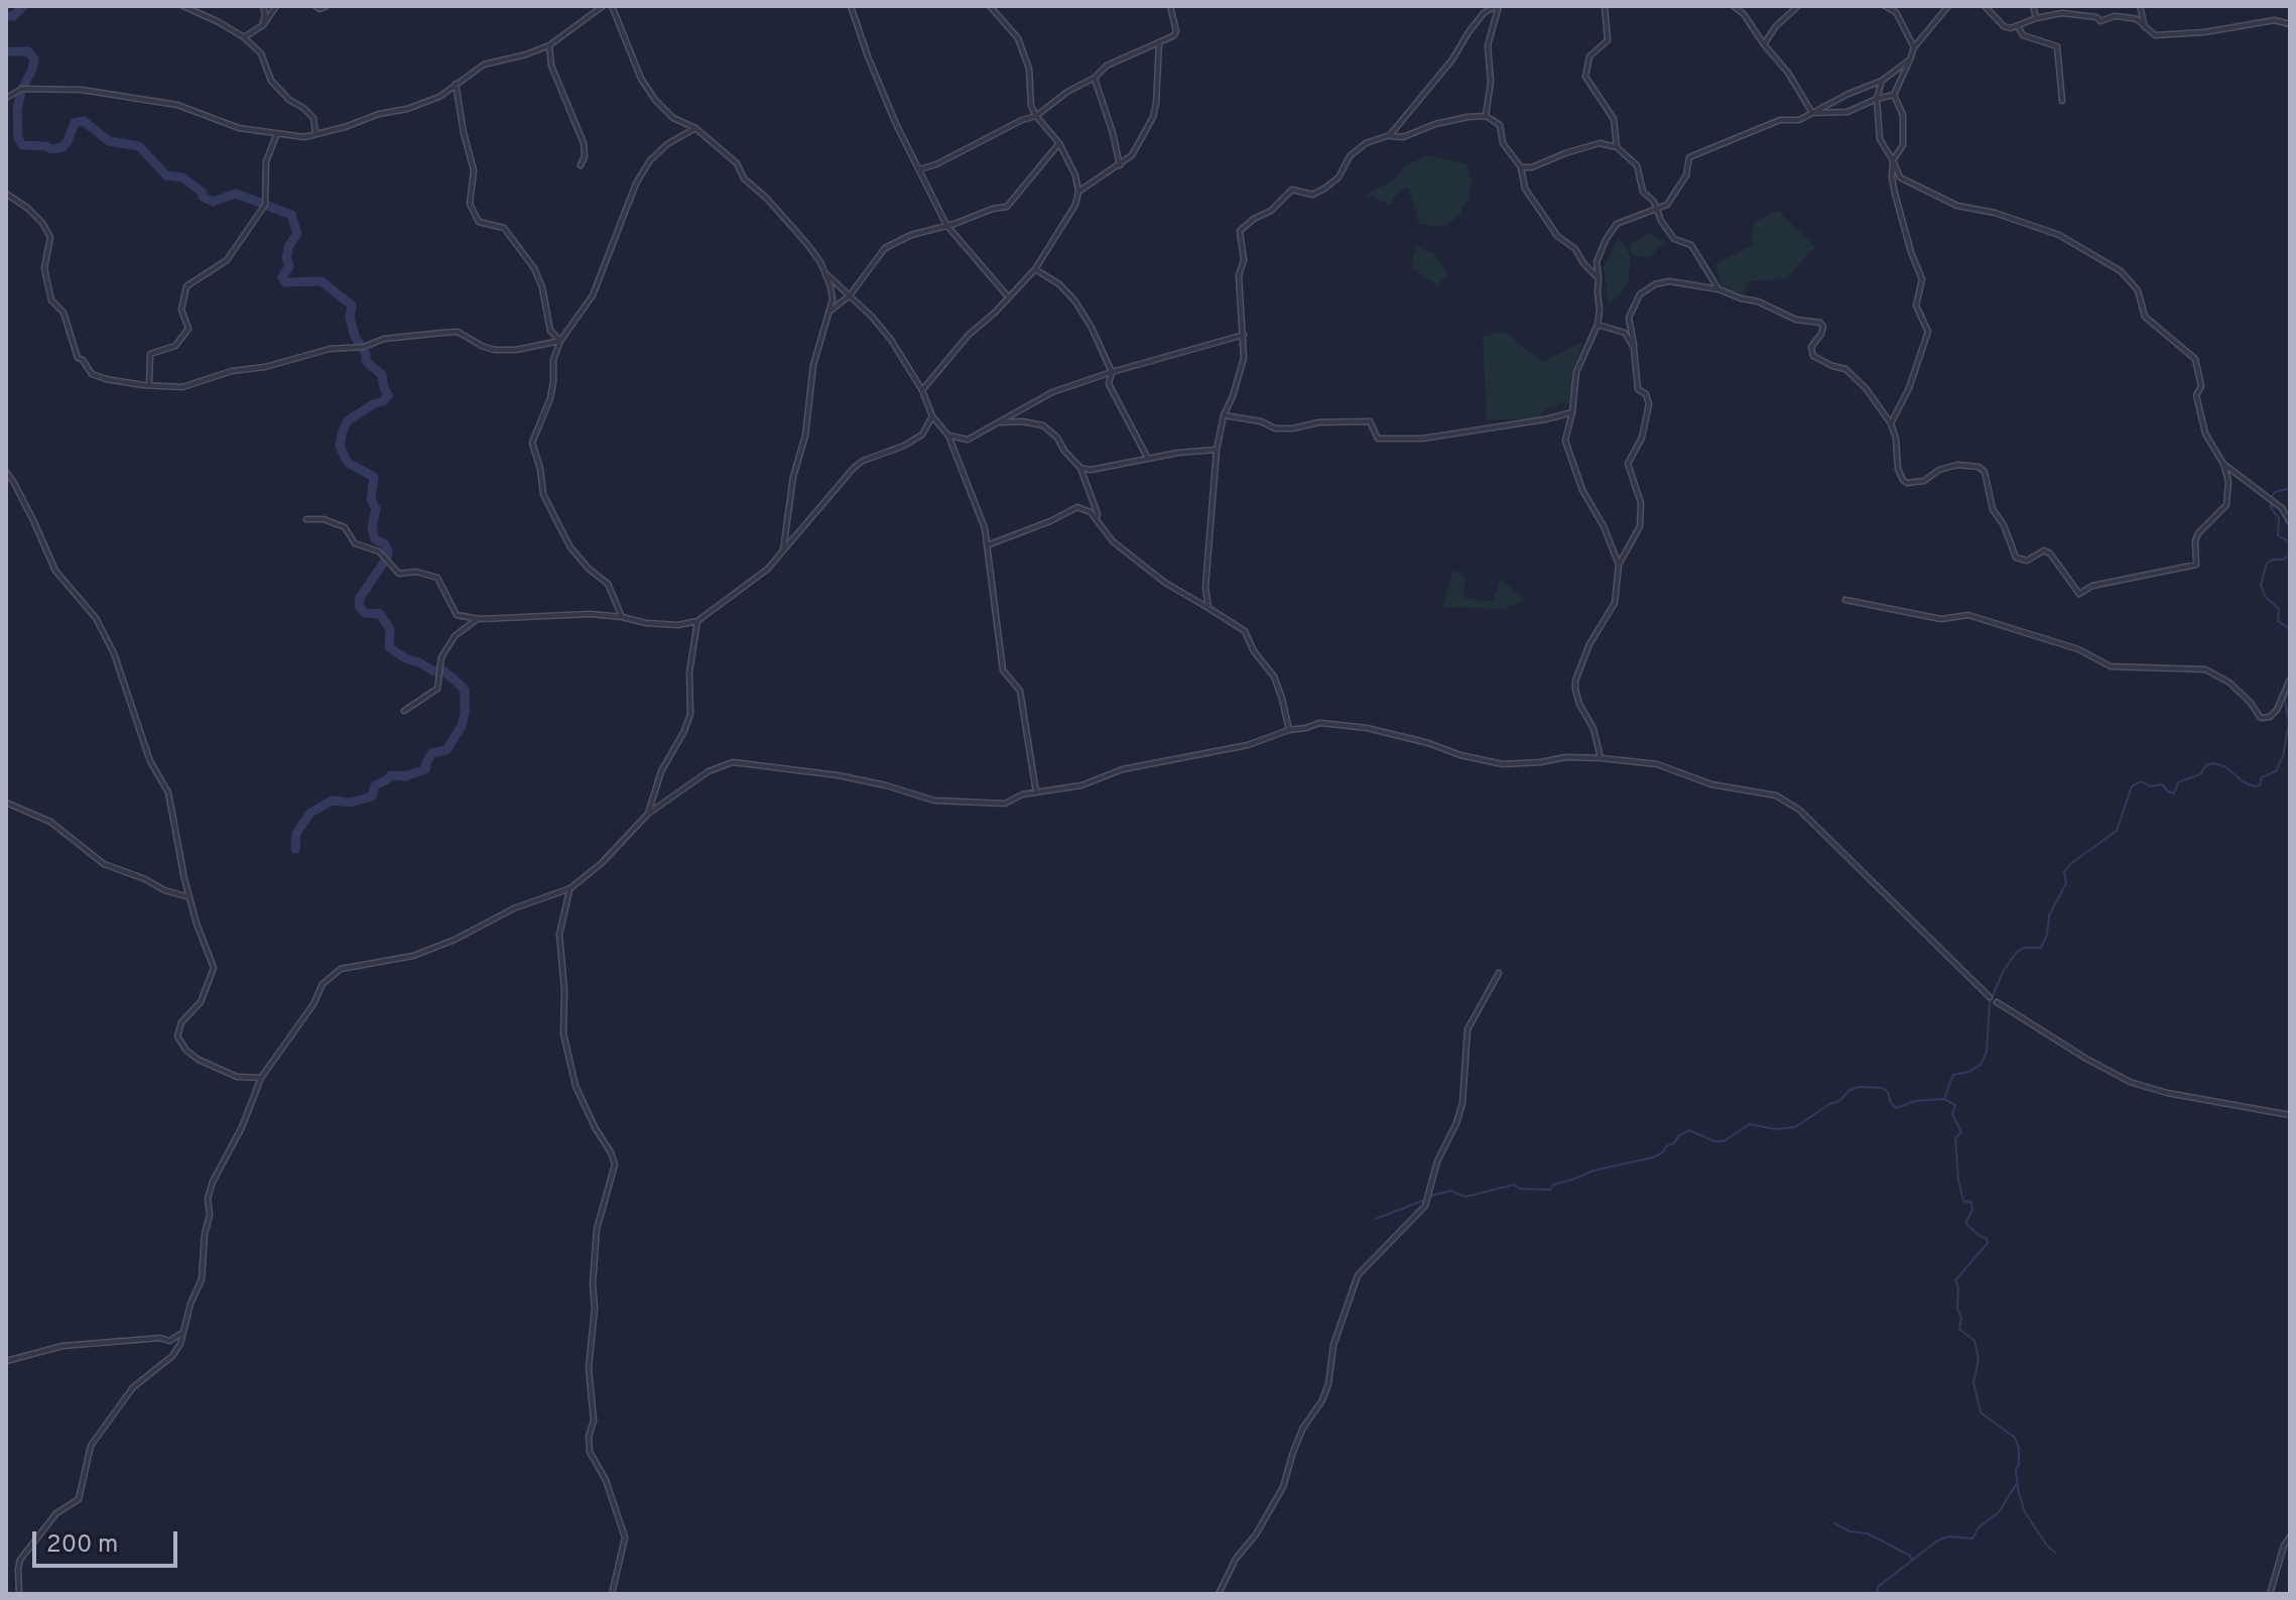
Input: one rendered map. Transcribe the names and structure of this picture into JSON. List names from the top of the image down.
{
  "scale_bar": "200 m"
}
